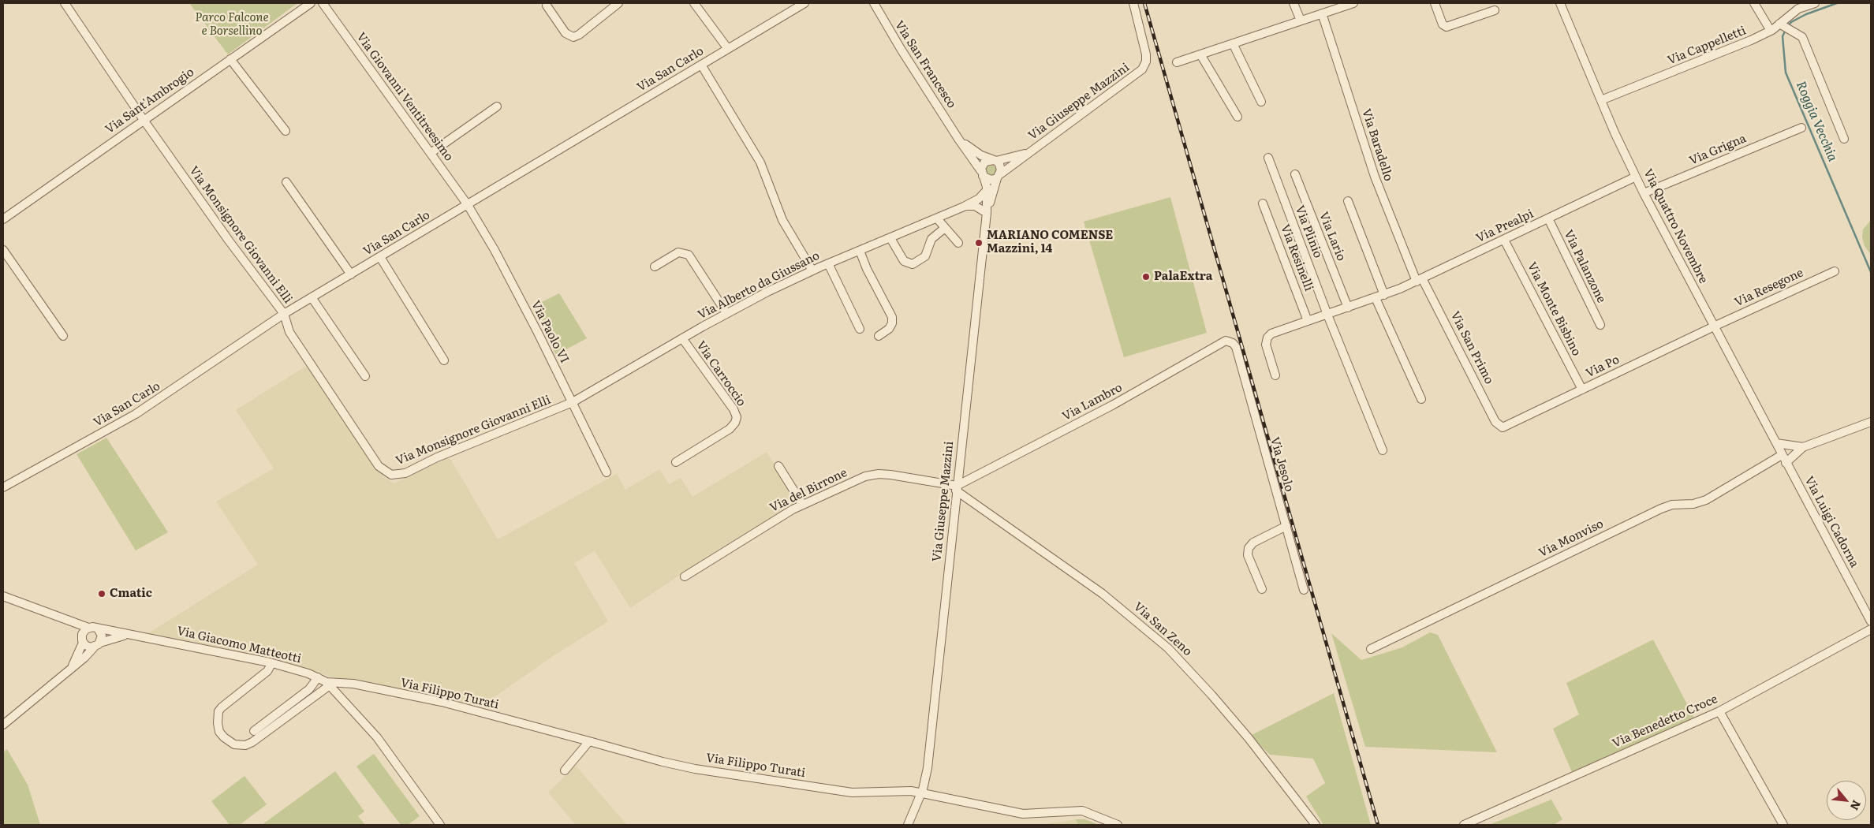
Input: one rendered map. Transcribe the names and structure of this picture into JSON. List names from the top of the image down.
{
  "streets": {
    "street": [
      "Via Cappelletti",
      "Via San Francesco",
      "Via San Carlo",
      "Via Giovanni Ventitreesimo",
      "Via Sant'Ambrogio",
      "Via Giuseppe Mazzini",
      "Via Baradello",
      "Via Grigna",
      "Via Prealpi",
      "Via Quattro Novembre",
      "Via Plinio",
      "Via Monsignore Giovanni Elli",
      "Via Lario",
      "Via Resinelli",
      "Via Palanzone",
      "Via Alberto da Giussano",
      "Via Resegone",
      "Via Monte Bisbino",
      "Via Paolo VI",
      "Via San Primo",
      "Via Po",
      "Via Carroccio",
      "Via Lambro",
      "Via Jesolo",
      "Via del Birrone",
      "Via Luigi Cadorna",
      "Via Monviso",
      "Via San Zeno",
      "Via Giacomo Matteotti",
      "Via Filippo Turati",
      "Via Benedetto Croce"
    ]
  },
  "crossings": [
    ["Via Cappelletti", "Via Quattro Novembre"],
    ["Via San Francesco", "Via Giuseppe Mazzini"],
    ["Via San Carlo", "Via Giovanni Ventitreesimo"],
    ["Via San Carlo", "Via Monsignore Giovanni Elli"],
    ["Via San Carlo", "Via Paolo VI"],
    ["Via Giovanni Ventitreesimo", "Via Paolo VI"],
    ["Via Sant'Ambrogio", "Via Monsignore Giovanni Elli"],
    ["Via Giuseppe Mazzini", "Via Alberto da Giussano"],
    ["Via Giuseppe Mazzini", "Via Lambro"],
    ["Via Giuseppe Mazzini", "Via del Birrone"],
    ["Via Giuseppe Mazzini", "Via San Zeno"],
    ["Via Giuseppe Mazzini", "Via Filippo Turati"],
    ["Via Baradello", "Via Prealpi"],
    ["Via Baradello", "Via San Primo"],
    ["Via Grigna", "Via Quattro Novembre"],
    ["Via Prealpi", "Via Quattro Novembre"],
    ["Via Prealpi", "Via Plinio"],
    ["Via Prealpi", "Via Lario"],
    ["Via Prealpi", "Via Resinelli"],
    ["Via Prealpi", "Via Palanzone"],
    ["Via Prealpi", "Via Monte Bisbino"],
    ["Via Prealpi", "Via San Primo"],
    ["Via Quattro Novembre", "Via Resegone"],
    ["Via Quattro Novembre", "Via Po"],
    ["Via Quattro Novembre", "Via Luigi Cadorna"],
    ["Via Quattro Novembre", "Via Monviso"],
    ["Via Monsignore Giovanni Elli", "Via Alberto da Giussano"],
    ["Via Monsignore Giovanni Elli", "Via Paolo VI"],
    ["Via Alberto da Giussano", "Via Paolo VI"],
    ["Via Alberto da Giussano", "Via Carroccio"],
    ["Via Resegone", "Via Po"],
    ["Via Monte Bisbino", "Via Po"],
    ["Via San Primo", "Via Po"],
    ["Via Lambro", "Via Jesolo"],
    ["Via Lambro", "Via del Birrone"],
    ["Via Lambro", "Via San Zeno"],
    ["Via del Birrone", "Via San Zeno"],
    ["Via Luigi Cadorna", "Via Monviso"],
    ["Via Giacomo Matteotti", "Via Filippo Turati"]
  ],
  "water": ["Roggia Vecchia"],
  "parks": ["Parco Falcone e Borsellino"],
  "places": ["MARIANO COMENSE Mazzini, 14", "PalaExtra", "Cmatic"],
  "north": "bottom right"
}
